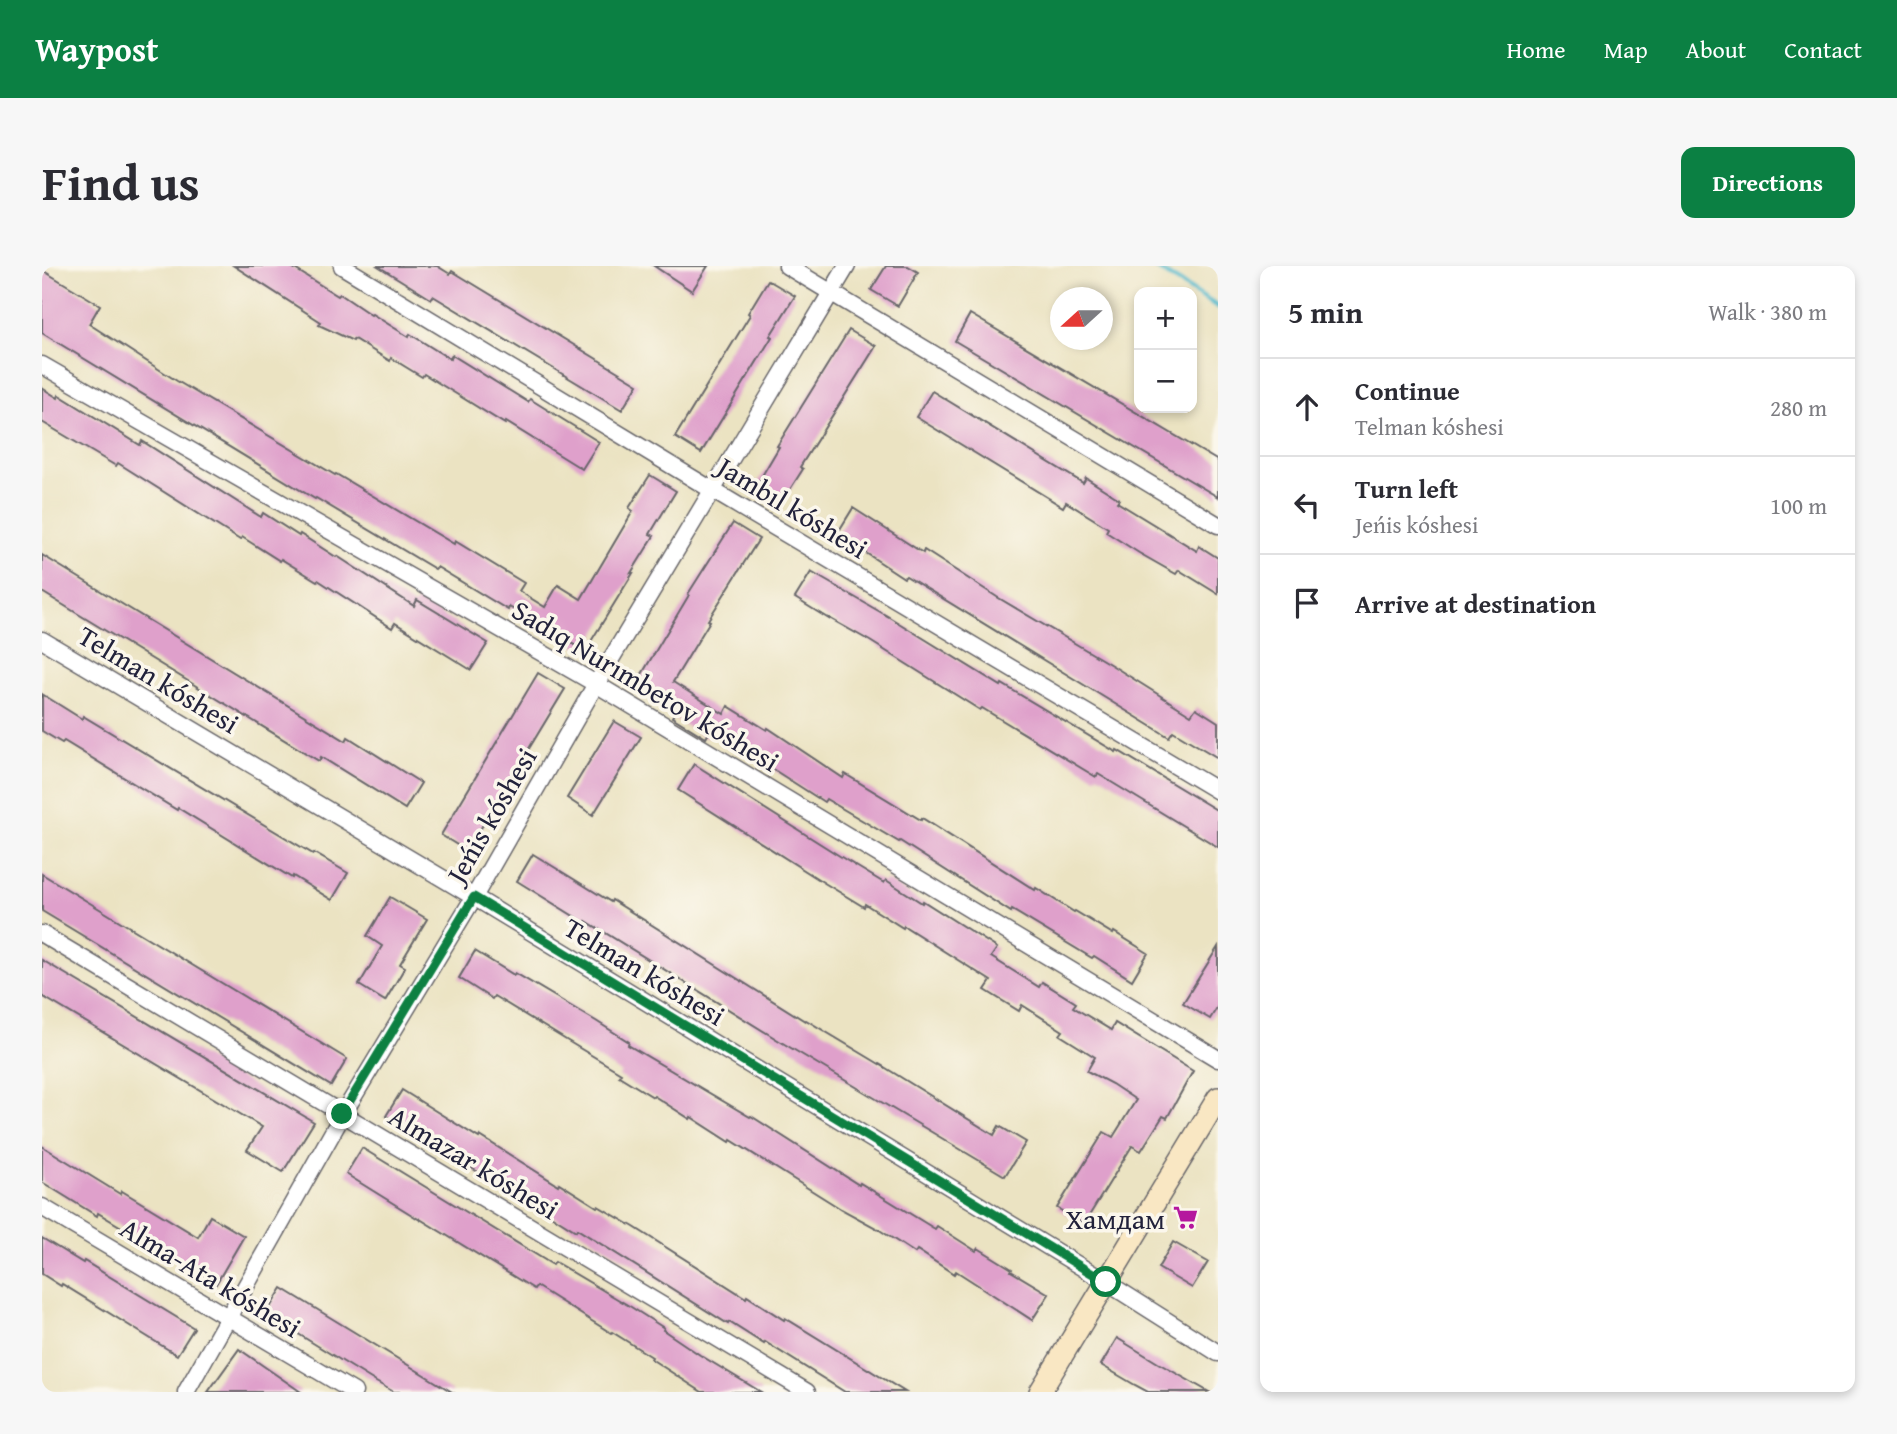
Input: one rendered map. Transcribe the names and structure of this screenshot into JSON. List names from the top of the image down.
{
  "streets": {
    "street": [
      "Jambıl kóshesi",
      "Telman kóshesi",
      "Sadıq Nurımbetov kóshesi",
      "Jeńis kóshesi",
      "Almazar kóshesi",
      "Alma-Ata kóshesi"
    ]
  },
  "crossings": [
    ["Jambıl kóshesi", "Jeńis kóshesi"],
    ["Telman kóshesi", "Jeńis kóshesi"],
    ["Sadıq Nurımbetov kóshesi", "Jeńis kóshesi"],
    ["Jeńis kóshesi", "Almazar kóshesi"],
    ["Jeńis kóshesi", "Alma-Ata kóshesi"]
  ],
  "places": {
    "supermarket": ["Хамдам"]
  },
  "north": "left",
  "page": {
    "header": "Waypost",
    "nav": [
      "Home",
      "Map",
      "About",
      "Contact"
    ],
    "title": "Find us",
    "buttons": "Directions",
    "heading": ["5 min", "Walk · 380 m"],
    "map_buttons": ["+", "−"],
    "list": [
      ["Continue", "Telman kóshesi", "280 m"],
      ["Turn left", "Jeńis kóshesi", "100 m"],
      "Arrive at destination"
    ]
  }
}
